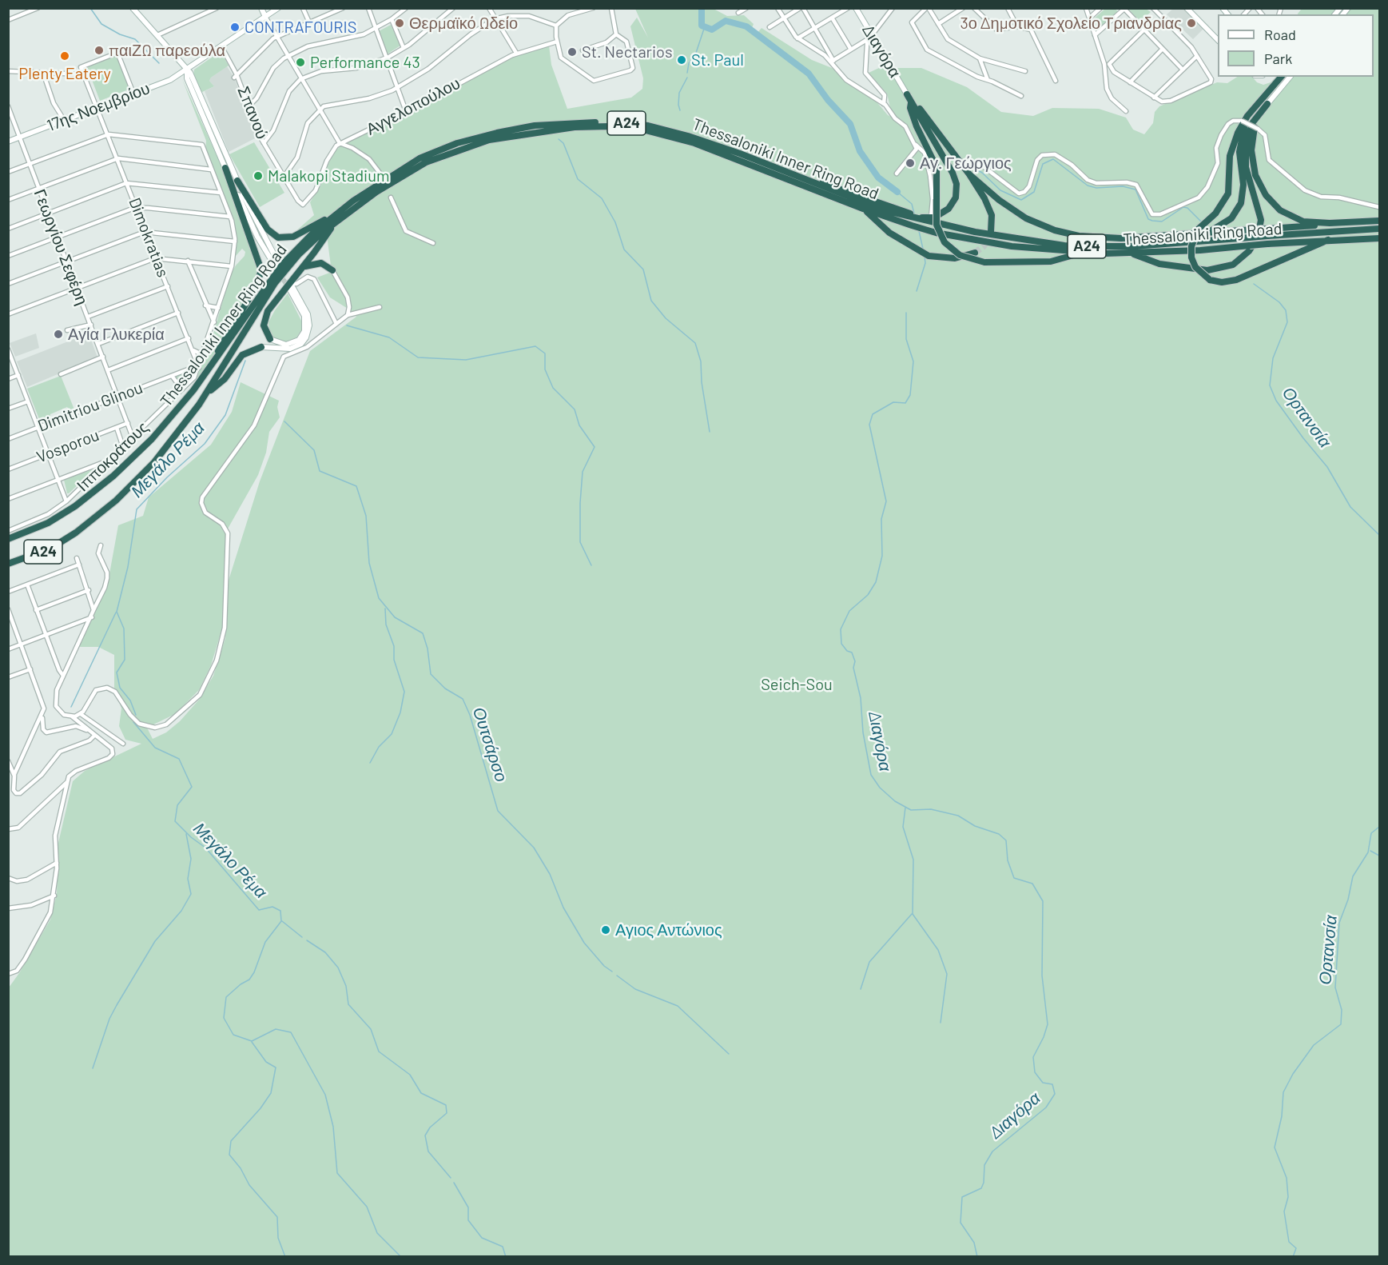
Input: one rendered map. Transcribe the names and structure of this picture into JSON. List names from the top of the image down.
{
  "streets": {
    "highway": ["Α24", "Thessaloniki Inner Ring Road", "Thessaloniki Ring Road"],
    "main road": ["Διαγόρα", "17ης Νοεμβρίου"],
    "street": [
      "Αγγελοπούλου",
      "Σπανού",
      "Dimokratias",
      "Γεωργίου Σεφέρη",
      "Dimitriou Glinou",
      "Vosporou",
      "Ιπποκράτους"
    ]
  },
  "crossings": [
    ["Αγγελοπούλου", "Σπανού"],
    ["17ης Νοεμβρίου", "Σπανού"],
    ["17ης Νοεμβρίου", "Dimokratias"],
    ["17ης Νοεμβρίου", "Γεωργίου Σεφέρη"],
    ["Thessaloniki Inner Ring Road", "Thessaloniki Ring Road"],
    ["Dimokratias", "Dimitriou Glinou"],
    ["Dimokratias", "Ιπποκράτους"],
    ["Γεωργίου Σεφέρη", "Dimitriou Glinou"],
    ["Γεωργίου Σεφέρη", "Vosporou"],
    ["Γεωργίου Σεφέρη", "Ιπποκράτους"],
    ["Dimitriou Glinou", "Ιπποκράτους"]
  ],
  "water": [
    "Ορτανσία",
    "Μεγάλο Ρέμα",
    "Διαγόρα",
    "Ουτσάρσο"
  ],
  "parks": ["Seich-Sou"],
  "places": [
    "Θερμαϊκό Ωδείο",
    "3ο Δημοτικό Σχολείο Τριανδρίας",
    "CONTRAFOURIS",
    "παιΖΩ παρεούλα",
    "St. Nectarios",
    "Plenty Eatery",
    "St. Paul",
    "Performance 43",
    "Αγ. Γεώργιος",
    "Malakopi Stadium",
    "Αγία Γλυκερία",
    "Αγιος Αντώνιος"
  ],
  "legend": ["Road", "Park"]
}
